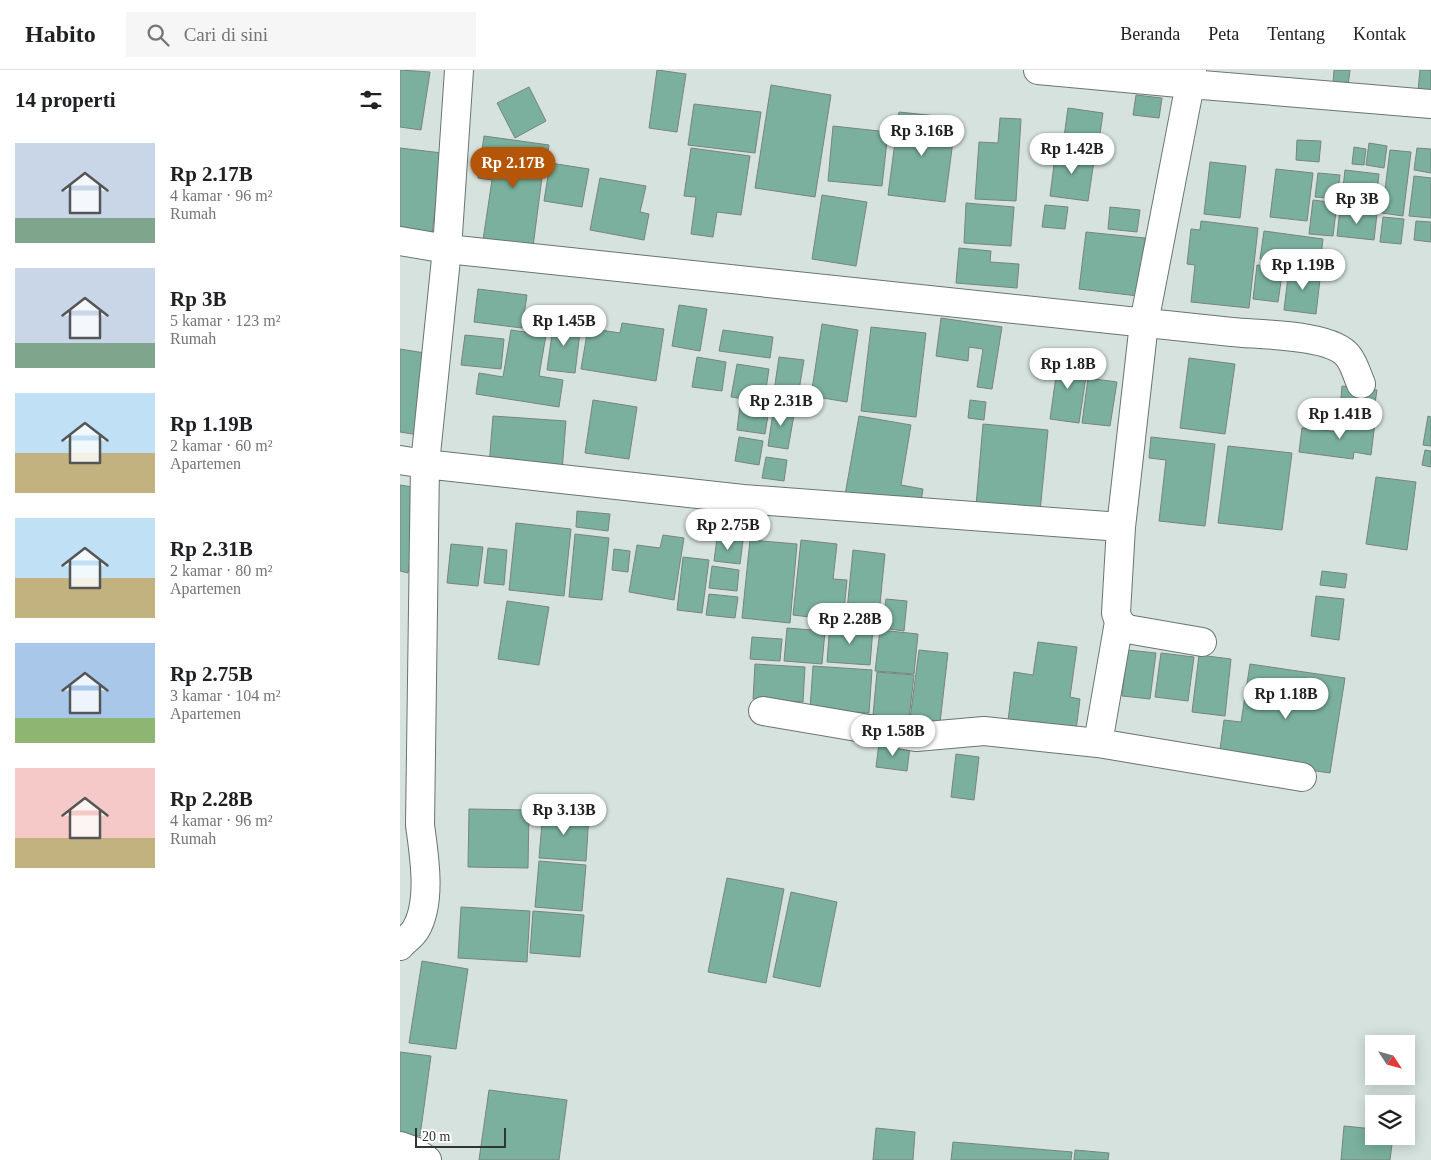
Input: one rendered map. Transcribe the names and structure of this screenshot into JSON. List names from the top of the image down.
{
  "scale_bar": "20 m",
  "north": "bottom right",
  "page": {
    "header": "Habito",
    "search": "Cari di sini",
    "nav": [
      "Beranda",
      "Peta",
      "Tentang",
      "Kontak"
    ],
    "heading": "14 properti",
    "price": [
      "Rp 3.16B",
      "Rp 1.42B",
      "Rp 2.17B",
      "Rp 3B",
      "Rp 1.19B",
      "Rp 1.45B",
      "Rp 1.8B",
      "Rp 2.31B",
      "Rp 1.41B",
      "Rp 2.75B",
      "Rp 2.28B",
      "Rp 1.18B",
      "Rp 1.58B",
      "Rp 3.13B"
    ],
    "list": [
      {
        "name": "Rp 2.17B",
        "note": "4 kamar · 96 m² · Rumah"
      },
      {
        "name": "Rp 3B",
        "note": "5 kamar · 123 m² · Rumah"
      },
      {
        "name": "Rp 1.19B",
        "note": "2 kamar · 60 m² · Apartemen"
      },
      {
        "name": "Rp 2.31B",
        "note": "2 kamar · 80 m² · Apartemen"
      },
      {
        "name": "Rp 2.75B",
        "note": "3 kamar · 104 m² · Apartemen"
      },
      {
        "name": "Rp 2.28B",
        "note": "4 kamar · 96 m² · Rumah"
      }
    ],
    "scale": "20 m"
  }
}
